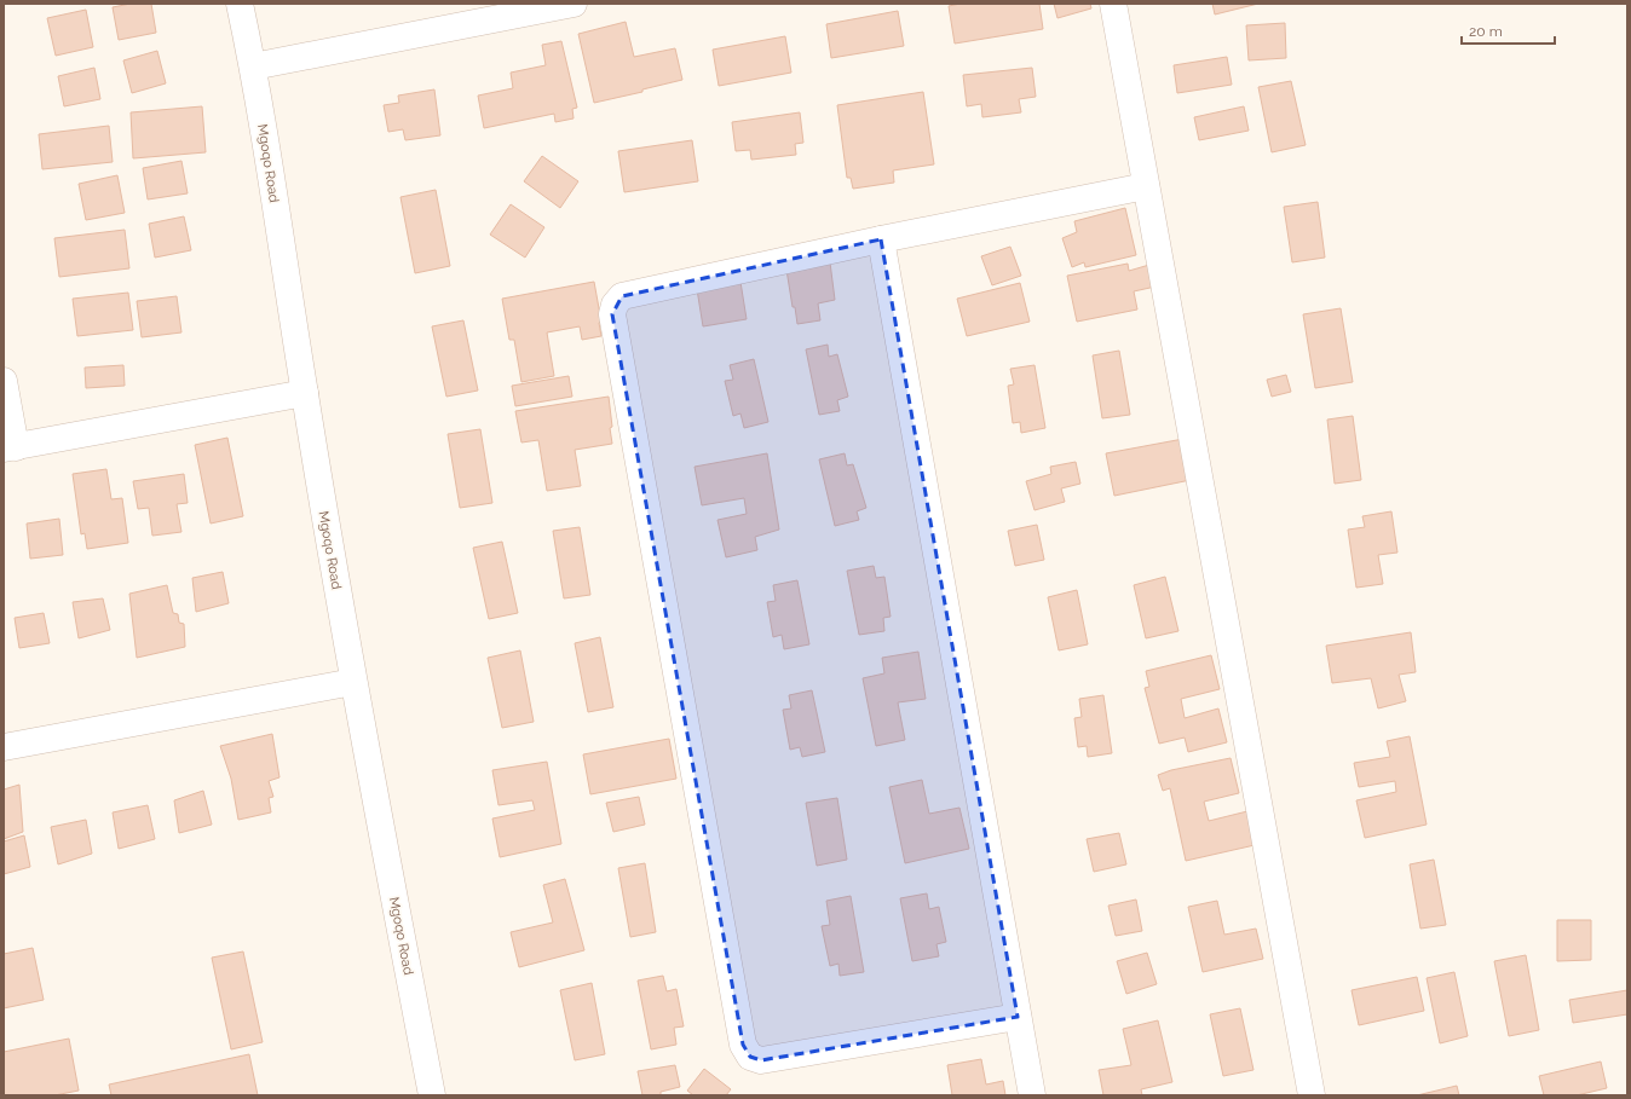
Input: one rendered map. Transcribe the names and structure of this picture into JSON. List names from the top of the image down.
{
  "streets": {
    "street": ["Mgoqo Road"]
  },
  "scale_bar": "20 m"
}
